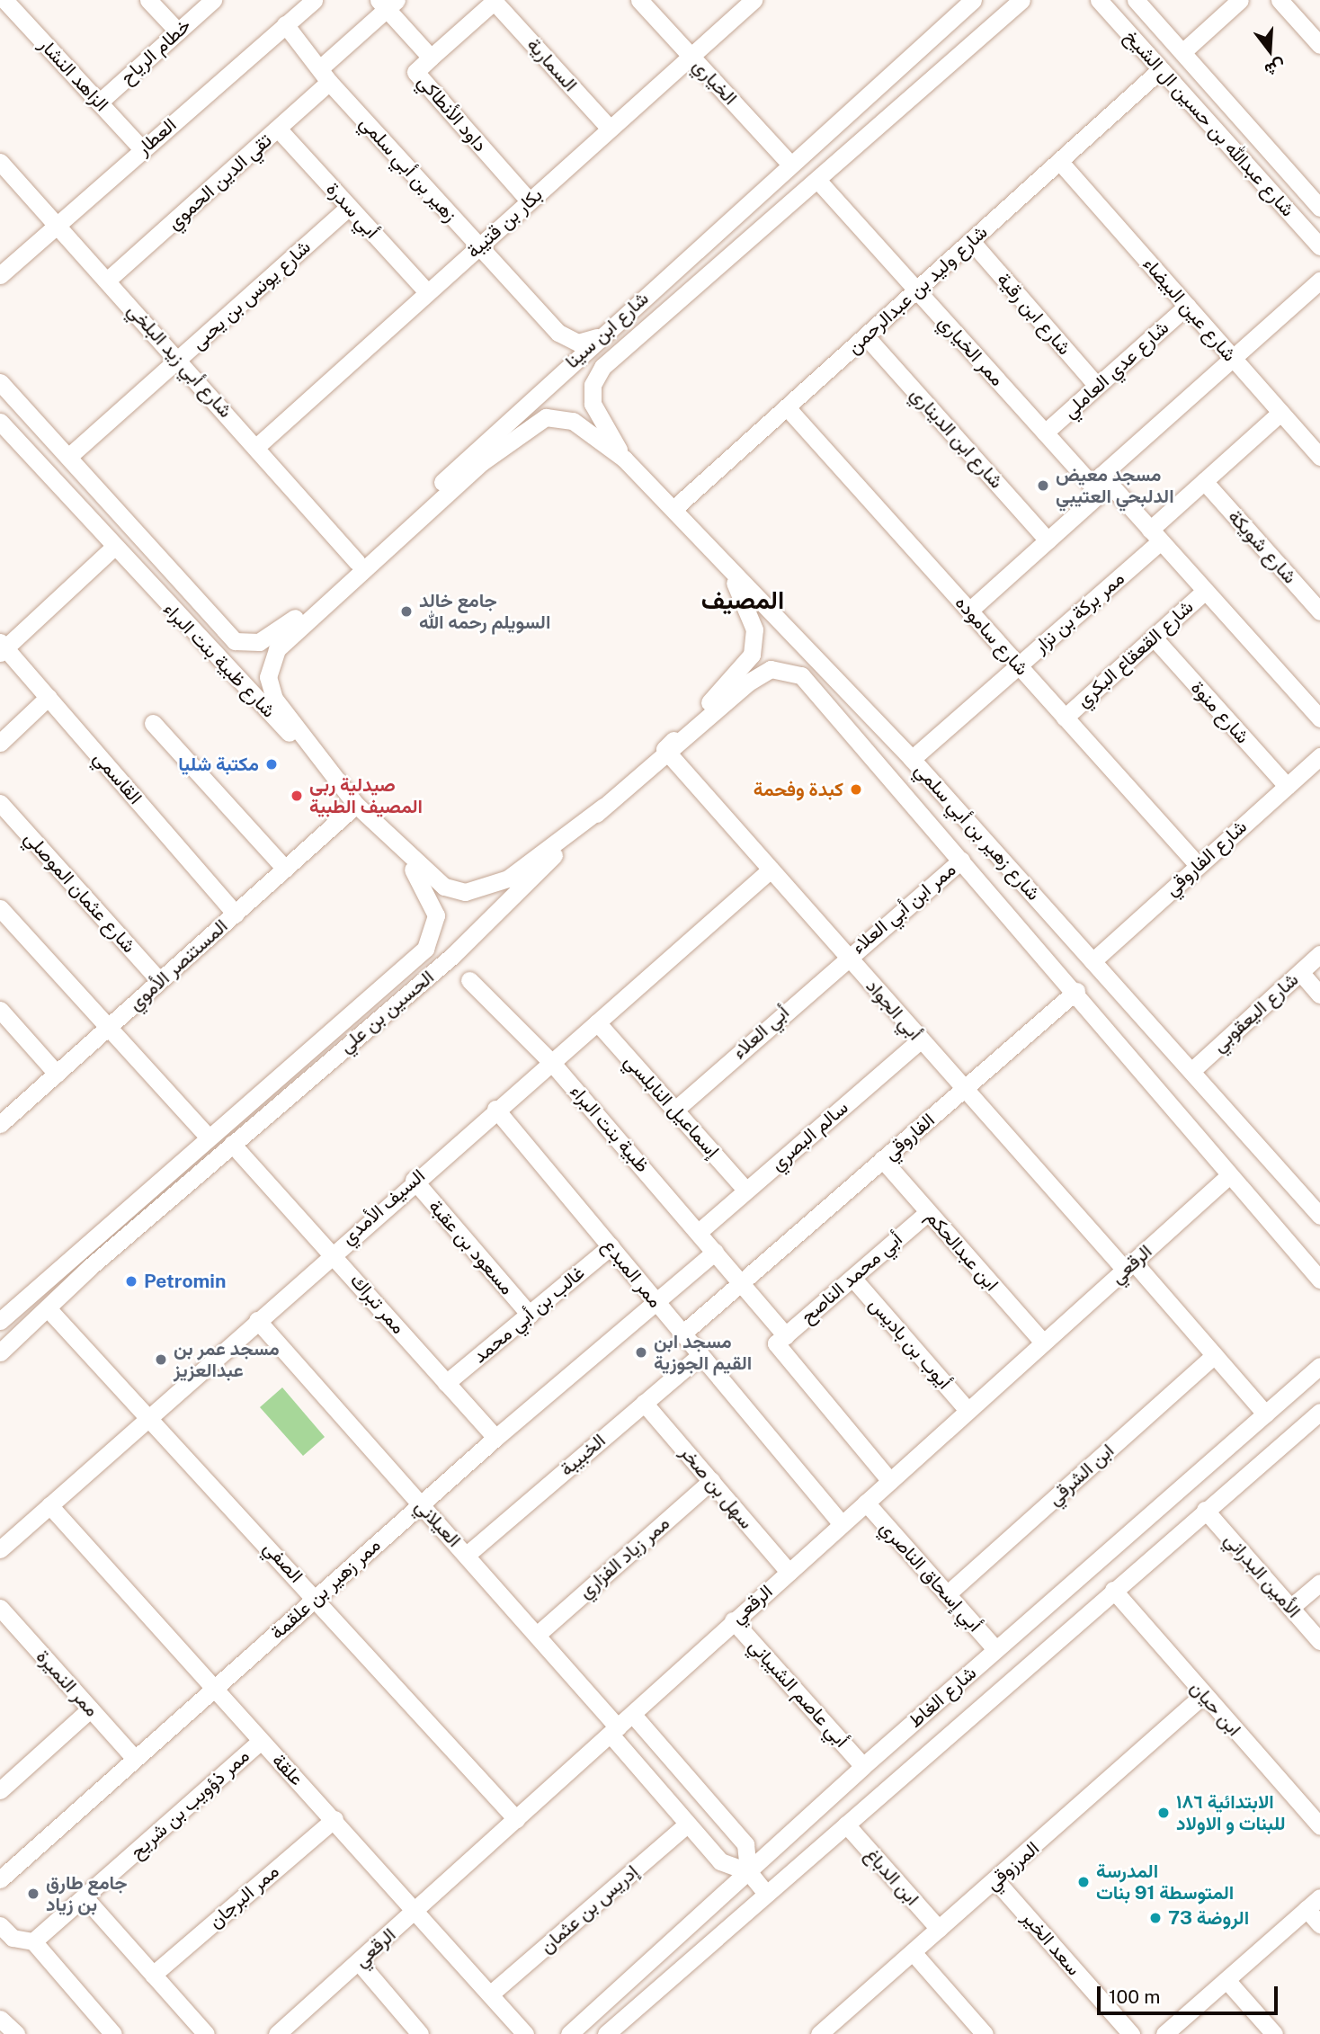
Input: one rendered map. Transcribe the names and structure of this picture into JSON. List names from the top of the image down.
{
  "streets": {
    "street": [
      "خطام الرياح",
      "السمارية",
      "الزاهد النشار",
      "الخياري",
      "داود الأنطاكي",
      "شارع عبدالله بن حسين ال الشيخ",
      "العطار",
      "زهير بن أبي سلمي",
      "تقي الدين الحموي",
      "أبي سدرة",
      "بكار بن قتيبة",
      "شارع وليد بن عبدالرحمن",
      "شارع يونس بن يحىى",
      "شارع عين البيضاء",
      "شارع ابن رقية",
      "شارع ابن سينا",
      "ممر الخياري",
      "شارع أبي زيد البلخي",
      "شارع عدي العاملي",
      "شارع ابن الديناري",
      "شارع شويكة",
      "ممر بركة بن نزار",
      "شارع ساموده",
      "شارع القعقاع البكري",
      "شارع ظبية بنت البراء",
      "شارع منوة",
      "القاسمي",
      "شارع زهير بن أبي سلمي",
      "شارع الفاروقي",
      "شارع عثمان الموصلي",
      "ممر ابن أبي العلاء",
      "المستنصر الأموي",
      "أبي الجواد",
      "الحسين بن علي",
      "شارع اليعقوبي",
      "أبي العلاء",
      "إسماعيل النابلسي",
      "ظبية بنت البراء",
      "سالم البصري",
      "الفاروقي",
      "السيف الأمدي",
      "مسعود بن عقبة",
      "ابن عبدالحكم",
      "الرقعي",
      "ممر المبدع",
      "أبي محمد الناصح",
      "ممر تبراك",
      "غالب بن أبي محمد",
      "أيوب بن باديس",
      "الخبيبة",
      "ابن الشرقي",
      "سهل بن صخر",
      "العيلاني",
      "ممر زياد الفزاري",
      "الصفي",
      "الأمين البدراني",
      "أبي إسحاق الناصري",
      "ممر زهير بن علقمة",
      "ممر النميرة",
      "أبي عاصم الشيباني",
      "شارع الغاط",
      "ابن حيان",
      "علقة",
      "ممر ذؤويب بن شريح",
      "المرزوقي",
      "ابن الدباغ",
      "ممر البرجان",
      "إدريس بن عثمان",
      "سعد الخير"
    ]
  },
  "crossings": [
    ["خطام الرياح", "الزاهد النشار"],
    ["السمارية", "بكار بن قتيبة"],
    ["الزاهد النشار", "العطار"],
    ["الخياري", "بكار بن قتيبة"],
    ["الخياري", "شارع ابن سينا"],
    ["داود الأنطاكي", "تقي الدين الحموي"],
    ["داود الأنطاكي", "بكار بن قتيبة"],
    ["شارع عبدالله بن حسين ال الشيخ", "شارع وليد بن عبدالرحمن"],
    ["العطار", "زهير بن أبي سلمي"],
    ["العطار", "شارع أبي زيد البلخي"],
    ["زهير بن أبي سلمي", "تقي الدين الحموي"],
    ["زهير بن أبي سلمي", "بكار بن قتيبة"],
    ["زهير بن أبي سلمي", "شارع ابن سينا"],
    ["تقي الدين الحموي", "أبي سدرة"],
    ["تقي الدين الحموي", "شارع أبي زيد البلخي"],
    ["أبي سدرة", "بكار بن قتيبة"],
    ["أبي سدرة", "شارع يونس بن يحىى"],
    ["بكار بن قتيبة", "شارع أبي زيد البلخي"],
    ["شارع وليد بن عبدالرحمن", "شارع عين البيضاء"],
    ["شارع وليد بن عبدالرحمن", "شارع ابن رقية"],
    ["شارع وليد بن عبدالرحمن", "ممر الخياري"],
    ["شارع وليد بن عبدالرحمن", "شارع ابن الديناري"],
    ["شارع وليد بن عبدالرحمن", "شارع ساموده"],
    ["شارع وليد بن عبدالرحمن", "شارع زهير بن أبي سلمي"],
    ["شارع يونس بن يحىى", "شارع أبي زيد البلخي"],
    ["شارع يونس بن يحىى", "شارع ظبية بنت البراء"],
    ["شارع عين البيضاء", "شارع عدي العاملي"],
    ["شارع عين البيضاء", "ممر بركة بن نزار"],
    ["شارع ابن رقية", "شارع عدي العاملي"],
    ["شارع ابن سينا", "ممر الخياري"],
    ["شارع ابن سينا", "شارع أبي زيد البلخي"],
    ["شارع ابن سينا", "شارع ظبية بنت البراء"],
    ["شارع ابن سينا", "شارع زهير بن أبي سلمي"],
    ["ممر الخياري", "شارع عدي العاملي"],
    ["شارع شويكة", "ممر بركة بن نزار"],
    ["ممر بركة بن نزار", "شارع ساموده"],
    ["ممر بركة بن نزار", "شارع زهير بن أبي سلمي"],
    ["شارع ساموده", "شارع القعقاع البكري"],
    ["شارع ساموده", "شارع الفاروقي"],
    ["شارع القعقاع البكري", "شارع منوة"],
    ["شارع ظبية بنت البراء", "المستنصر الأموي"],
    ["شارع ظبية بنت البراء", "الحسين بن علي"],
    ["شارع منوة", "شارع الفاروقي"],
    ["القاسمي", "المستنصر الأموي"],
    ["شارع زهير بن أبي سلمي", "شارع الفاروقي"],
    ["شارع زهير بن أبي سلمي", "ممر ابن أبي العلاء"],
    ["شارع زهير بن أبي سلمي", "الحسين بن علي"],
    ["شارع زهير بن أبي سلمي", "شارع اليعقوبي"],
    ["شارع زهير بن أبي سلمي", "الفاروقي"],
    ["شارع زهير بن أبي سلمي", "الرقعي"],
    ["شارع عثمان الموصلي", "المستنصر الأموي"],
    ["ممر ابن أبي العلاء", "أبي الجواد"],
    ["ممر ابن أبي العلاء", "أبي العلاء"],
    ["أبي الجواد", "الحسين بن علي"],
    ["أبي الجواد", "أبي العلاء"],
    ["أبي الجواد", "سالم البصري"],
    ["أبي الجواد", "الفاروقي"],
    ["أبي الجواد", "السيف الأمدي"],
    ["أبي الجواد", "الرقعي"],
    ["أبي الجواد", "ابن الشرقي"],
    ["أبي الجواد", "شارع الغاط"],
    ["الحسين بن علي", "ممر تبراك"],
    ["الحسين بن علي", "الصفي"],
    ["أبي العلاء", "إسماعيل النابلسي"],
    ["إسماعيل النابلسي", "سالم البصري"],
    ["إسماعيل النابلسي", "السيف الأمدي"],
    ["ظبية بنت البراء", "سالم البصري"],
    ["ظبية بنت البراء", "الفاروقي"],
    ["ظبية بنت البراء", "السيف الأمدي"],
    ["ظبية بنت البراء", "أبي محمد الناصح"],
    ["ظبية بنت البراء", "ممر زهير بن علقمة"],
    ["الفاروقي", "ابن عبدالحكم"],
    ["الفاروقي", "ممر المبدع"],
    ["السيف الأمدي", "مسعود بن عقبة"],
    ["السيف الأمدي", "ممر المبدع"],
    ["السيف الأمدي", "ممر تبراك"],
    ["السيف الأمدي", "العيلاني"],
    ["السيف الأمدي", "الصفي"],
    ["السيف الأمدي", "علقة"],
    ["مسعود بن عقبة", "غالب بن أبي محمد"],
    ["ابن عبدالحكم", "الرقعي"],
    ["ابن عبدالحكم", "أبي محمد الناصح"],
    ["الرقعي", "ممر المبدع"],
    ["الرقعي", "أيوب بن باديس"],
    ["الرقعي", "سهل بن صخر"],
    ["الرقعي", "العيلاني"],
    ["الرقعي", "الصفي"],
    ["الرقعي", "أبي إسحاق الناصري"],
    ["الرقعي", "أبي عاصم الشيباني"],
    ["الرقعي", "علقة"],
    ["ممر المبدع", "غالب بن أبي محمد"],
    ["ممر المبدع", "الخبيبة"],
    ["ممر المبدع", "ممر زهير بن علقمة"],
    ["أبي محمد الناصح", "أيوب بن باديس"],
    ["ممر تبراك", "غالب بن أبي محمد"],
    ["ممر تبراك", "ممر زهير بن علقمة"],
    ["الخبيبة", "سهل بن صخر"],
    ["الخبيبة", "العيلاني"],
    ["ابن الشرقي", "أبي إسحاق الناصري"],
    ["سهل بن صخر", "ممر زياد الفزاري"],
    ["العيلاني", "ممر زياد الفزاري"],
    ["العيلاني", "ممر زهير بن علقمة"],
    ["العيلاني", "شارع الغاط"],
    ["العيلاني", "إدريس بن عثمان"],
    ["الصفي", "ممر زهير بن علقمة"],
    ["الأمين البدراني", "شارع الغاط"],
    ["أبي إسحاق الناصري", "شارع الغاط"],
    ["ممر زهير بن علقمة", "ممر النميرة"],
    ["ممر زهير بن علقمة", "علقة"],
    ["أبي عاصم الشيباني", "شارع الغاط"],
    ["شارع الغاط", "ابن حيان"],
    ["شارع الغاط", "ابن الدباغ"],
    ["ابن حيان", "المرزوقي"],
    ["علقة", "ممر ذؤويب بن شريح"],
    ["علقة", "ممر البرجان"],
    ["علقة", "إدريس بن عثمان"],
    ["المرزوقي", "ابن الدباغ"],
    ["المرزوقي", "سعد الخير"]
  ],
  "districts": ["المصيف"],
  "places": [
    "مسجد معيض الدلبحي العتيبي",
    "جامع خالد السويلم رحمه الله",
    "مكتبة شليا",
    "كبدة وفحمة",
    "صيدلية ربى المصيف الطبية",
    "Petromin",
    "مسجد ابن القيم الجوزية",
    "مسجد عمر بن عبدالعزيز",
    "الابتدائية ١٨٦ للبنات و الاولاد",
    "المدرسة المتوسطة 91 بنات",
    "جامع طارق بن زياد",
    "الروضة 73"
  ],
  "scale_bar": "100 m",
  "north": "bottom"
}
